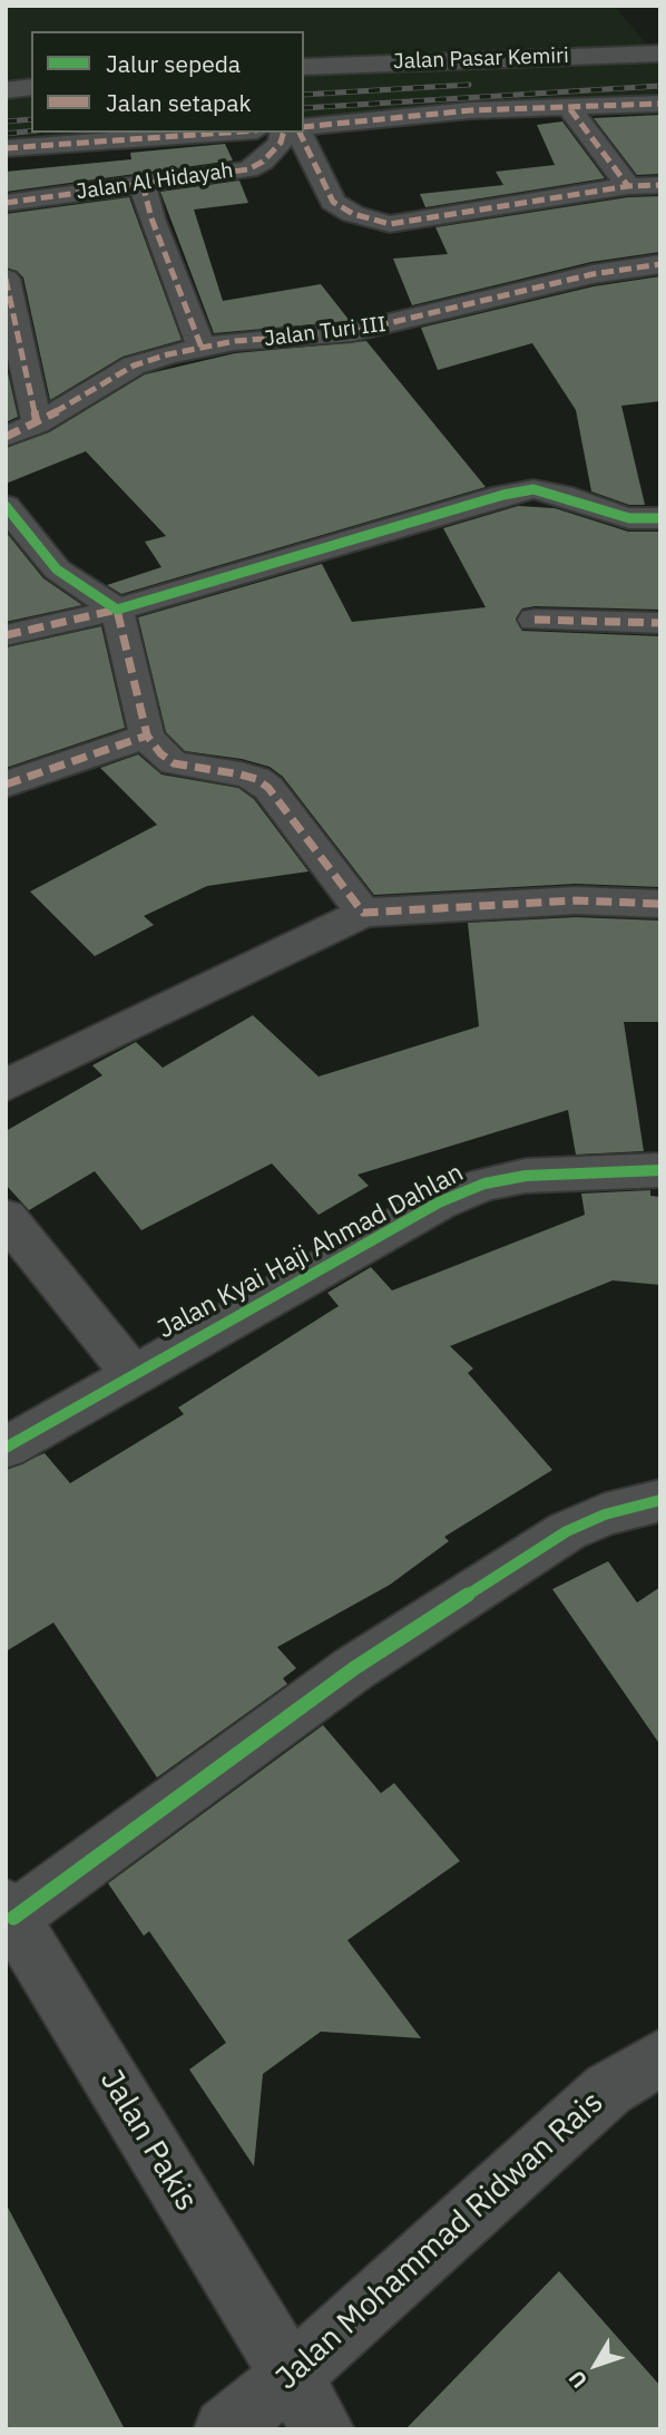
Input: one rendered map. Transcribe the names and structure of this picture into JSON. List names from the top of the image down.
{
  "streets": {
    "street": [
      "Jalan Pasar Kemiri",
      "Jalan Al Hidayah",
      "Jalan Turi III",
      "Jalan Kyai Haji Ahmad Dahlan",
      "Jalan Pakis",
      "Jalan Mohammad Ridwan Rais"
    ]
  },
  "crossings": [
    ["Jalan Pakis", "Jalan Mohammad Ridwan Rais"]
  ],
  "legend": ["Jalur sepeda", "Jalan setapak"],
  "north": "bottom left"
}
